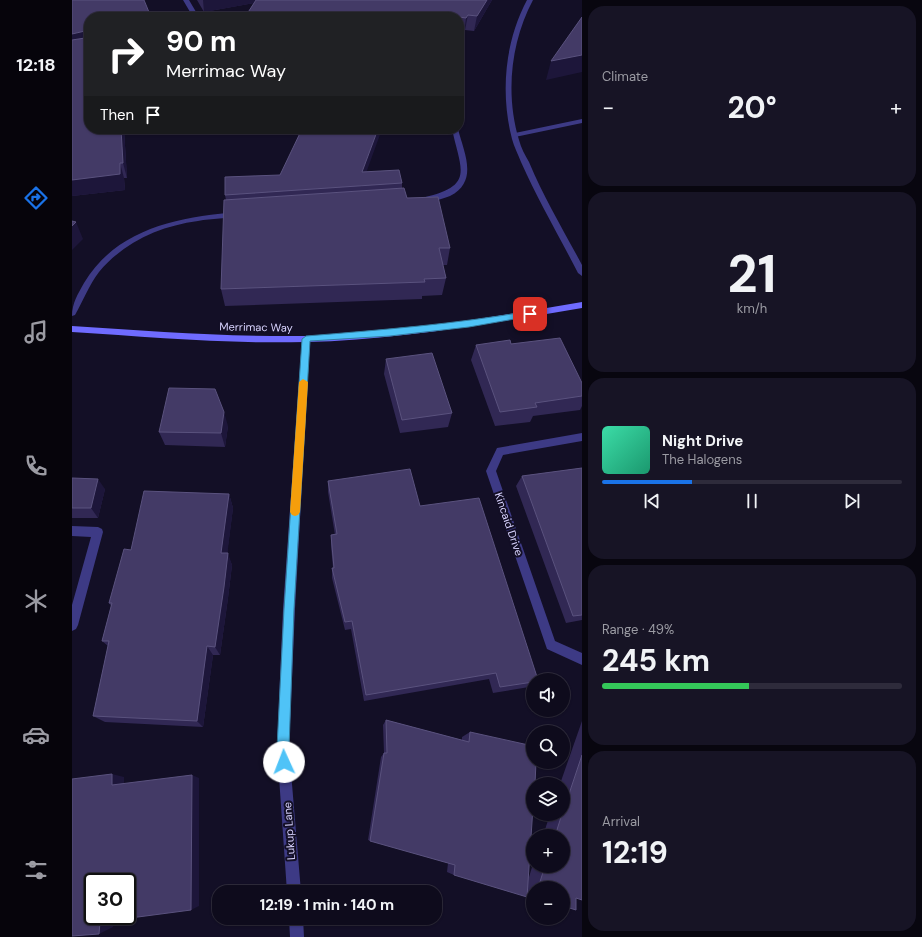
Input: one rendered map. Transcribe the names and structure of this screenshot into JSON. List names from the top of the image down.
{
  "streets": {
    "street": ["Merrimac Way", "Kincaid Drive", "Lukup Lane"]
  },
  "crossings": [
    ["Merrimac Way", "Lukup Lane"]
  ],
  "page": {
    "tabs": "12:18",
    "tile": [
      "Climate",
      ["21", "km/h"],
      ["Range · 49%", "245 km"],
      ["Arrival", "12:19"]
    ],
    "turn": ["90 m", "Merrimac Way"],
    "heat": ["−", "20°", "+"],
    "then": "Then",
    "song": ["Night Drive", "The Halogens"],
    "map_buttons": ["+", "−"],
    "limit": "30",
    "trip": "12:19 · 1 min · 140 m"
  }
}
